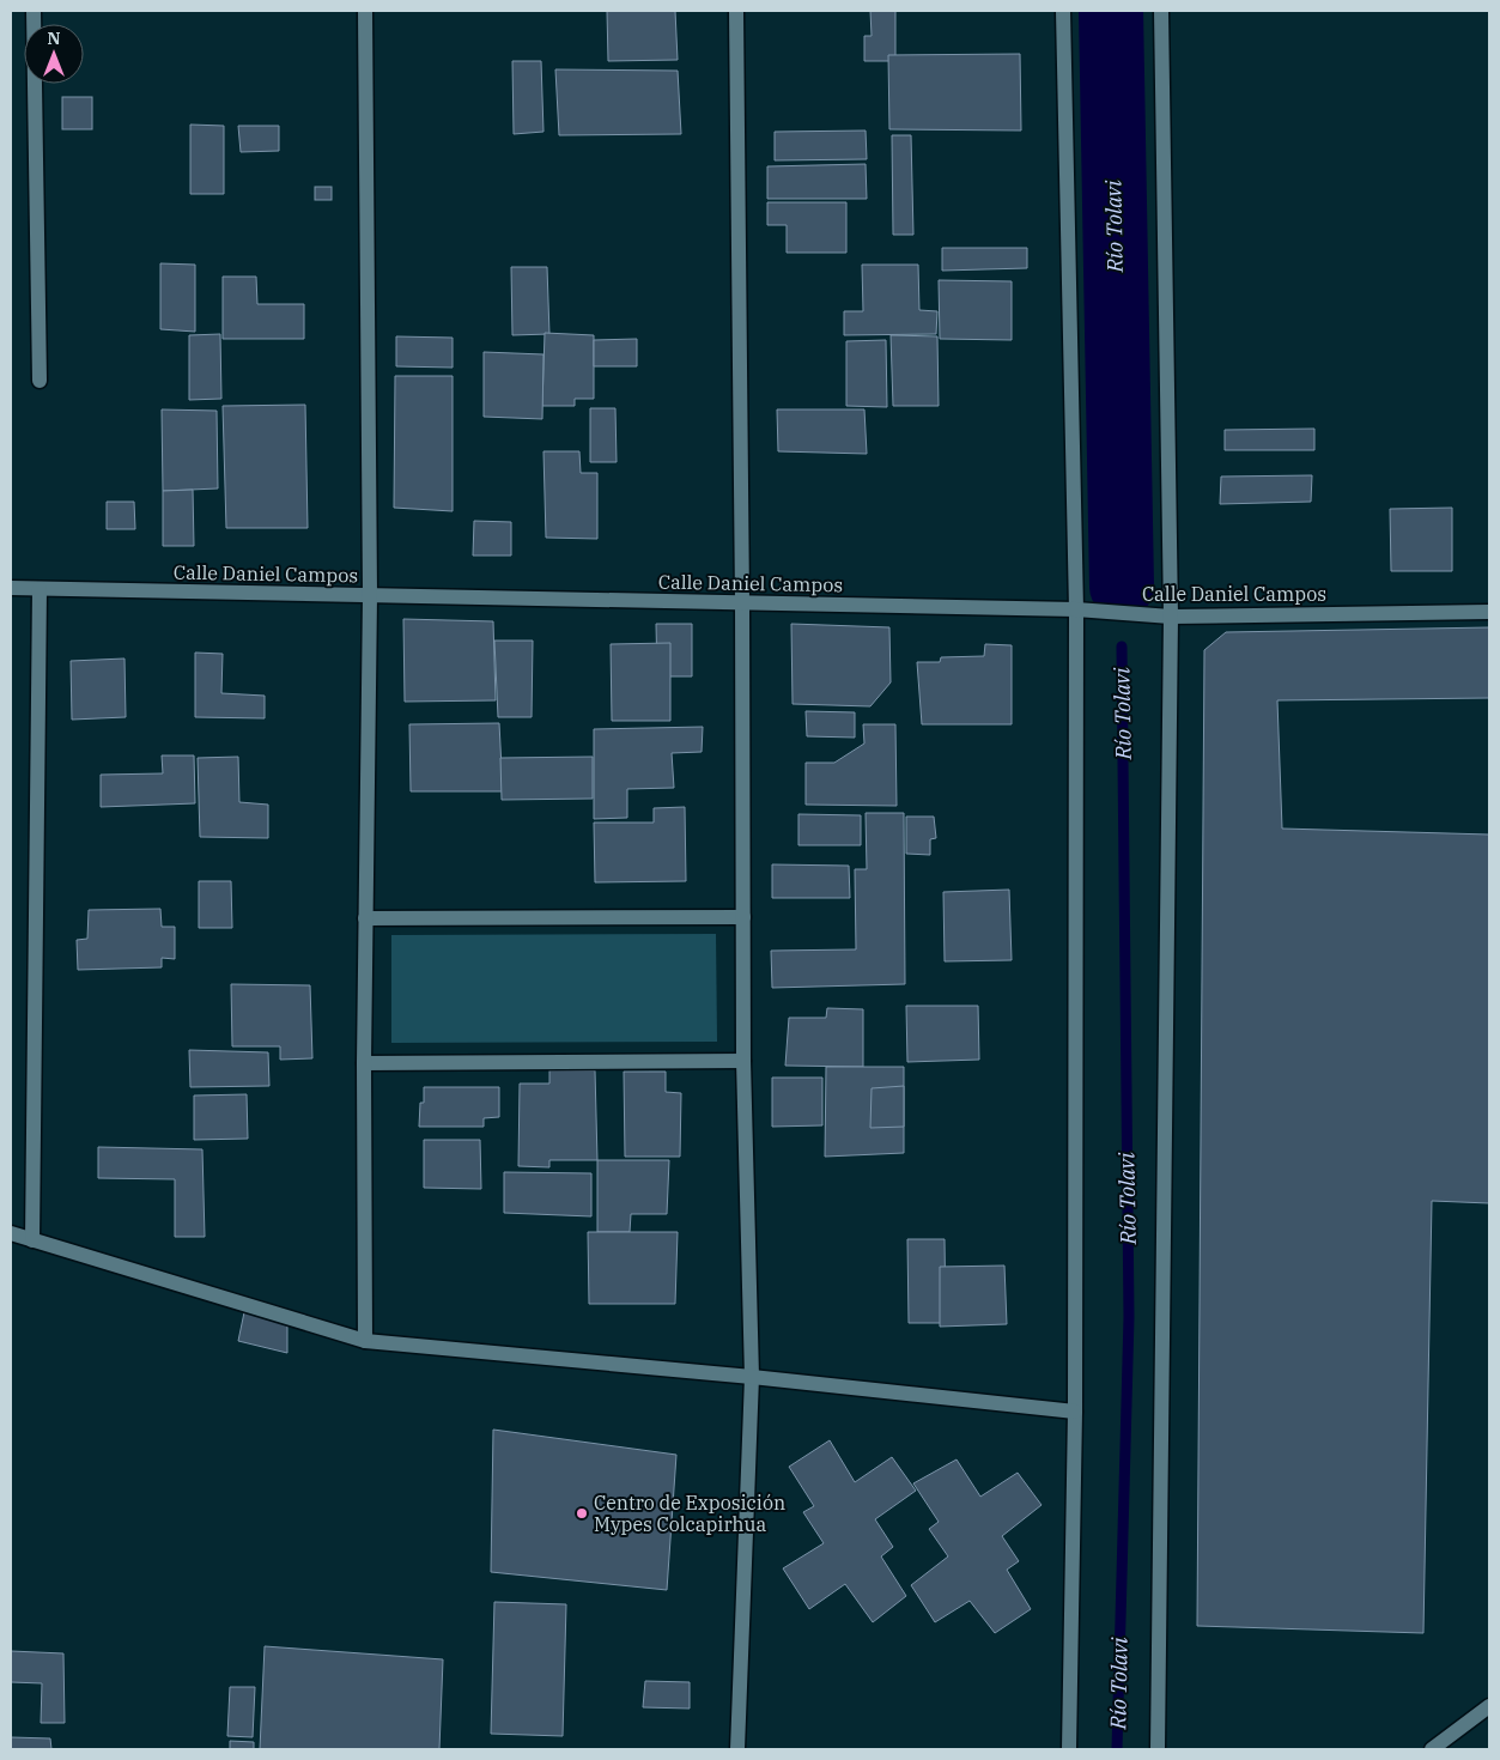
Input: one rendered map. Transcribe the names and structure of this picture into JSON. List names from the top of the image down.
{
  "streets": {
    "street": ["Calle Daniel Campos"]
  },
  "water": ["Río Tolavi"],
  "places": ["Centro de Exposición Mypes Colcapirhua"],
  "north": "top"
}
